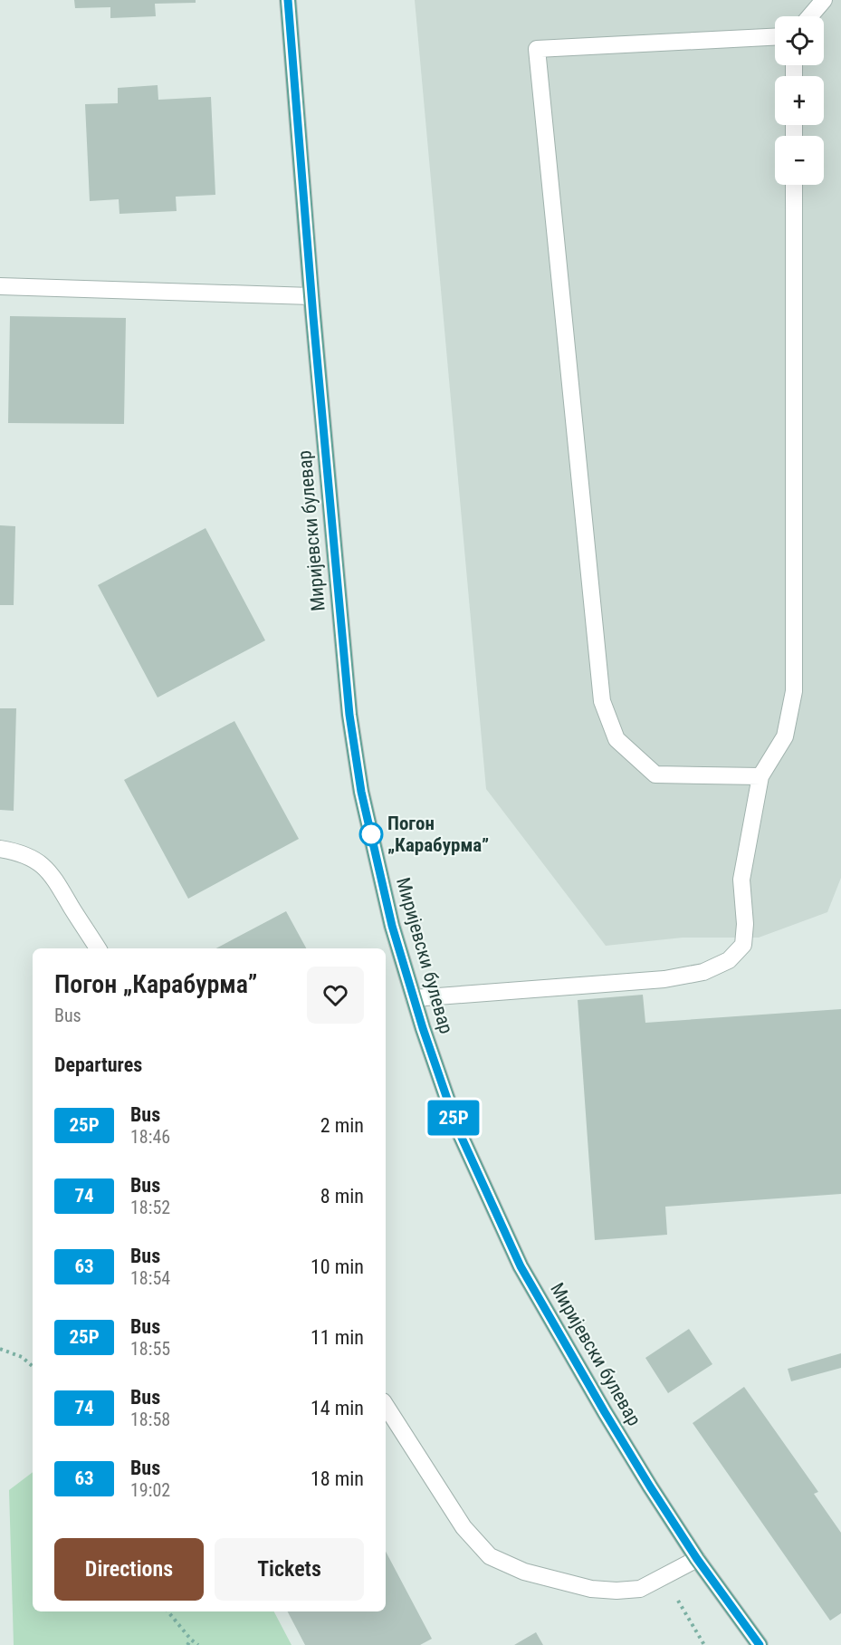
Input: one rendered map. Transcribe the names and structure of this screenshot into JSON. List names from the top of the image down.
{
  "streets": {
    "main road": ["Миријевски булевар"]
  },
  "places": ["Погон „Карабурма”"],
  "lines": ["bus line 25P"],
  "page": {
    "on_map": "25P",
    "map_buttons": ["+", "−"],
    "heading": [
      ["Погон „Карабурма”", "Bus"],
      "Departures"
    ],
    "list": [
      {
        "mark": "25P",
        "name": "Bus",
        "note": "18:46",
        "value": "2 min"
      },
      {
        "mark": "74",
        "name": "Bus",
        "note": "18:52",
        "value": "8 min"
      },
      {
        "mark": "63",
        "name": "Bus",
        "note": "18:54",
        "value": "10 min"
      },
      {
        "mark": "25P",
        "name": "Bus",
        "note": "18:55",
        "value": "11 min"
      },
      {
        "mark": "74",
        "name": "Bus",
        "note": "18:58",
        "value": "14 min"
      },
      {
        "mark": "63",
        "name": "Bus",
        "note": "19:02",
        "value": "18 min"
      }
    ],
    "buttons": ["Directions", "Tickets"]
  }
}
